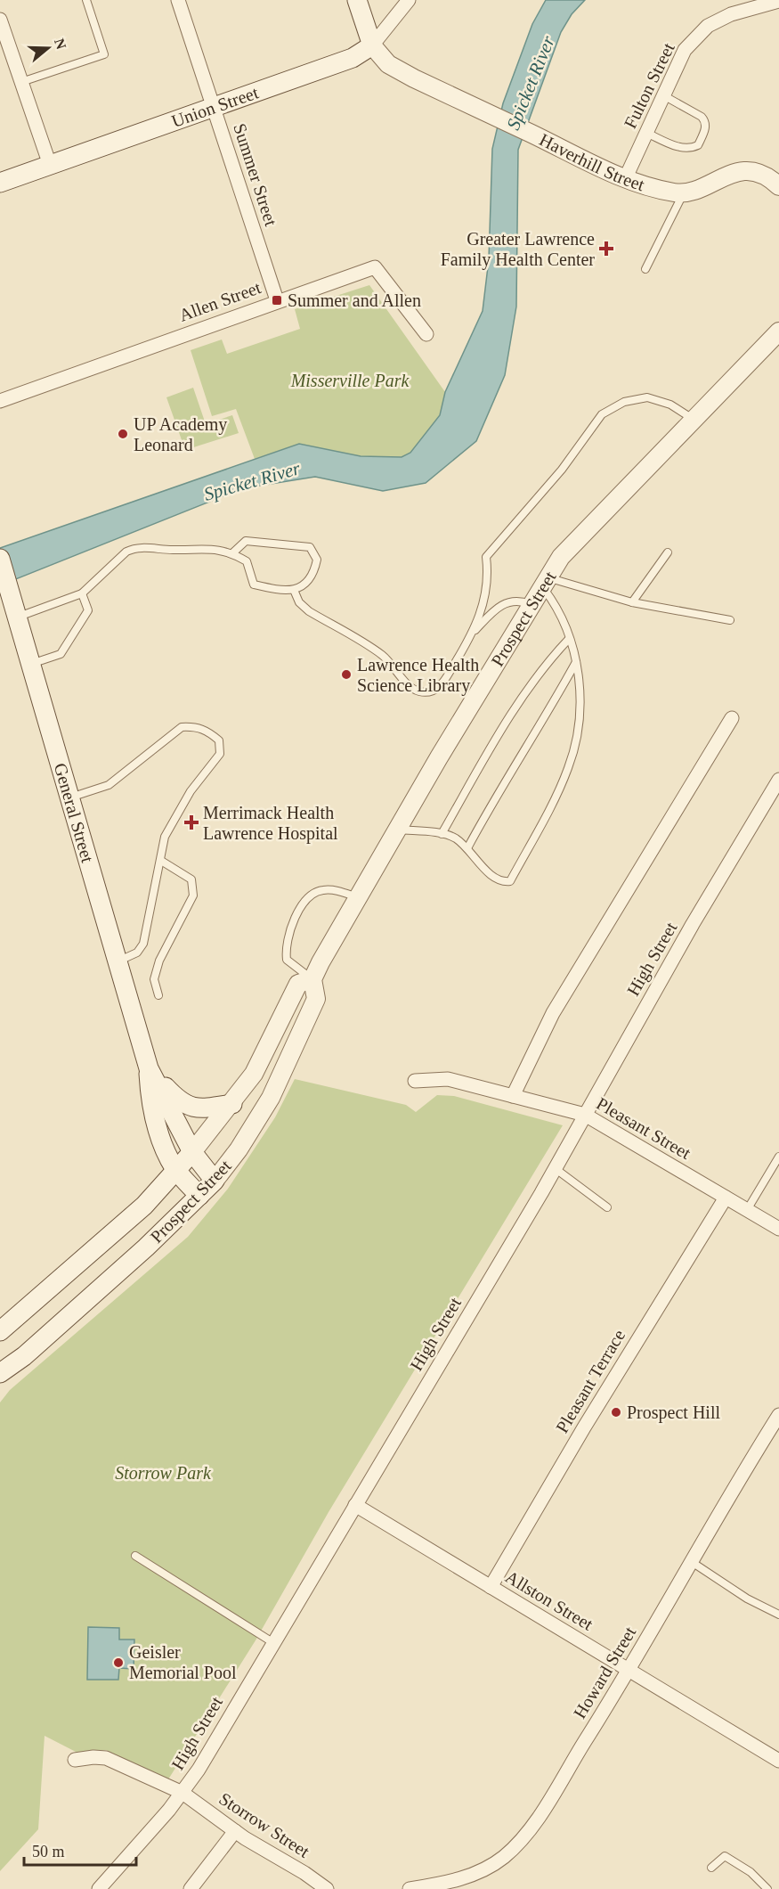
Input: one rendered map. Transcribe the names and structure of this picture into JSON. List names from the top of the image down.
{
  "streets": {
    "main road": [
      "Union Street",
      "Haverhill Street",
      "Prospect Street",
      "General Street"
    ],
    "street": [
      "Fulton Street",
      "Summer Street",
      "Allen Street",
      "High Street",
      "Pleasant Street",
      "Pleasant Terrace",
      "Allston Street",
      "Howard Street",
      "Storrow Street"
    ]
  },
  "crossings": [
    ["Fulton Street", "Haverhill Street"],
    ["Union Street", "Haverhill Street"],
    ["Union Street", "Summer Street"],
    ["Summer Street", "Allen Street"],
    ["Prospect Street", "General Street"],
    ["High Street", "Pleasant Street"],
    ["High Street", "Allston Street"],
    ["High Street", "Storrow Street"],
    ["Pleasant Street", "Pleasant Terrace"],
    ["Pleasant Terrace", "Allston Street"],
    ["Allston Street", "Howard Street"]
  ],
  "water": ["Spicket River"],
  "parks": ["Misserville Park", "Storrow Park"],
  "places": {
    "health": ["Greater Lawrence Family Health Center", "Merrimack Health Lawrence Hospital"],
    "transit": ["Summer and Allen"],
    "other": [
      "UP Academy Leonard",
      "Lawrence Health Science Library",
      "Prospect Hill",
      "Geisler Memorial Pool"
    ]
  },
  "scale_bar": "50 m",
  "north": "right"
}
